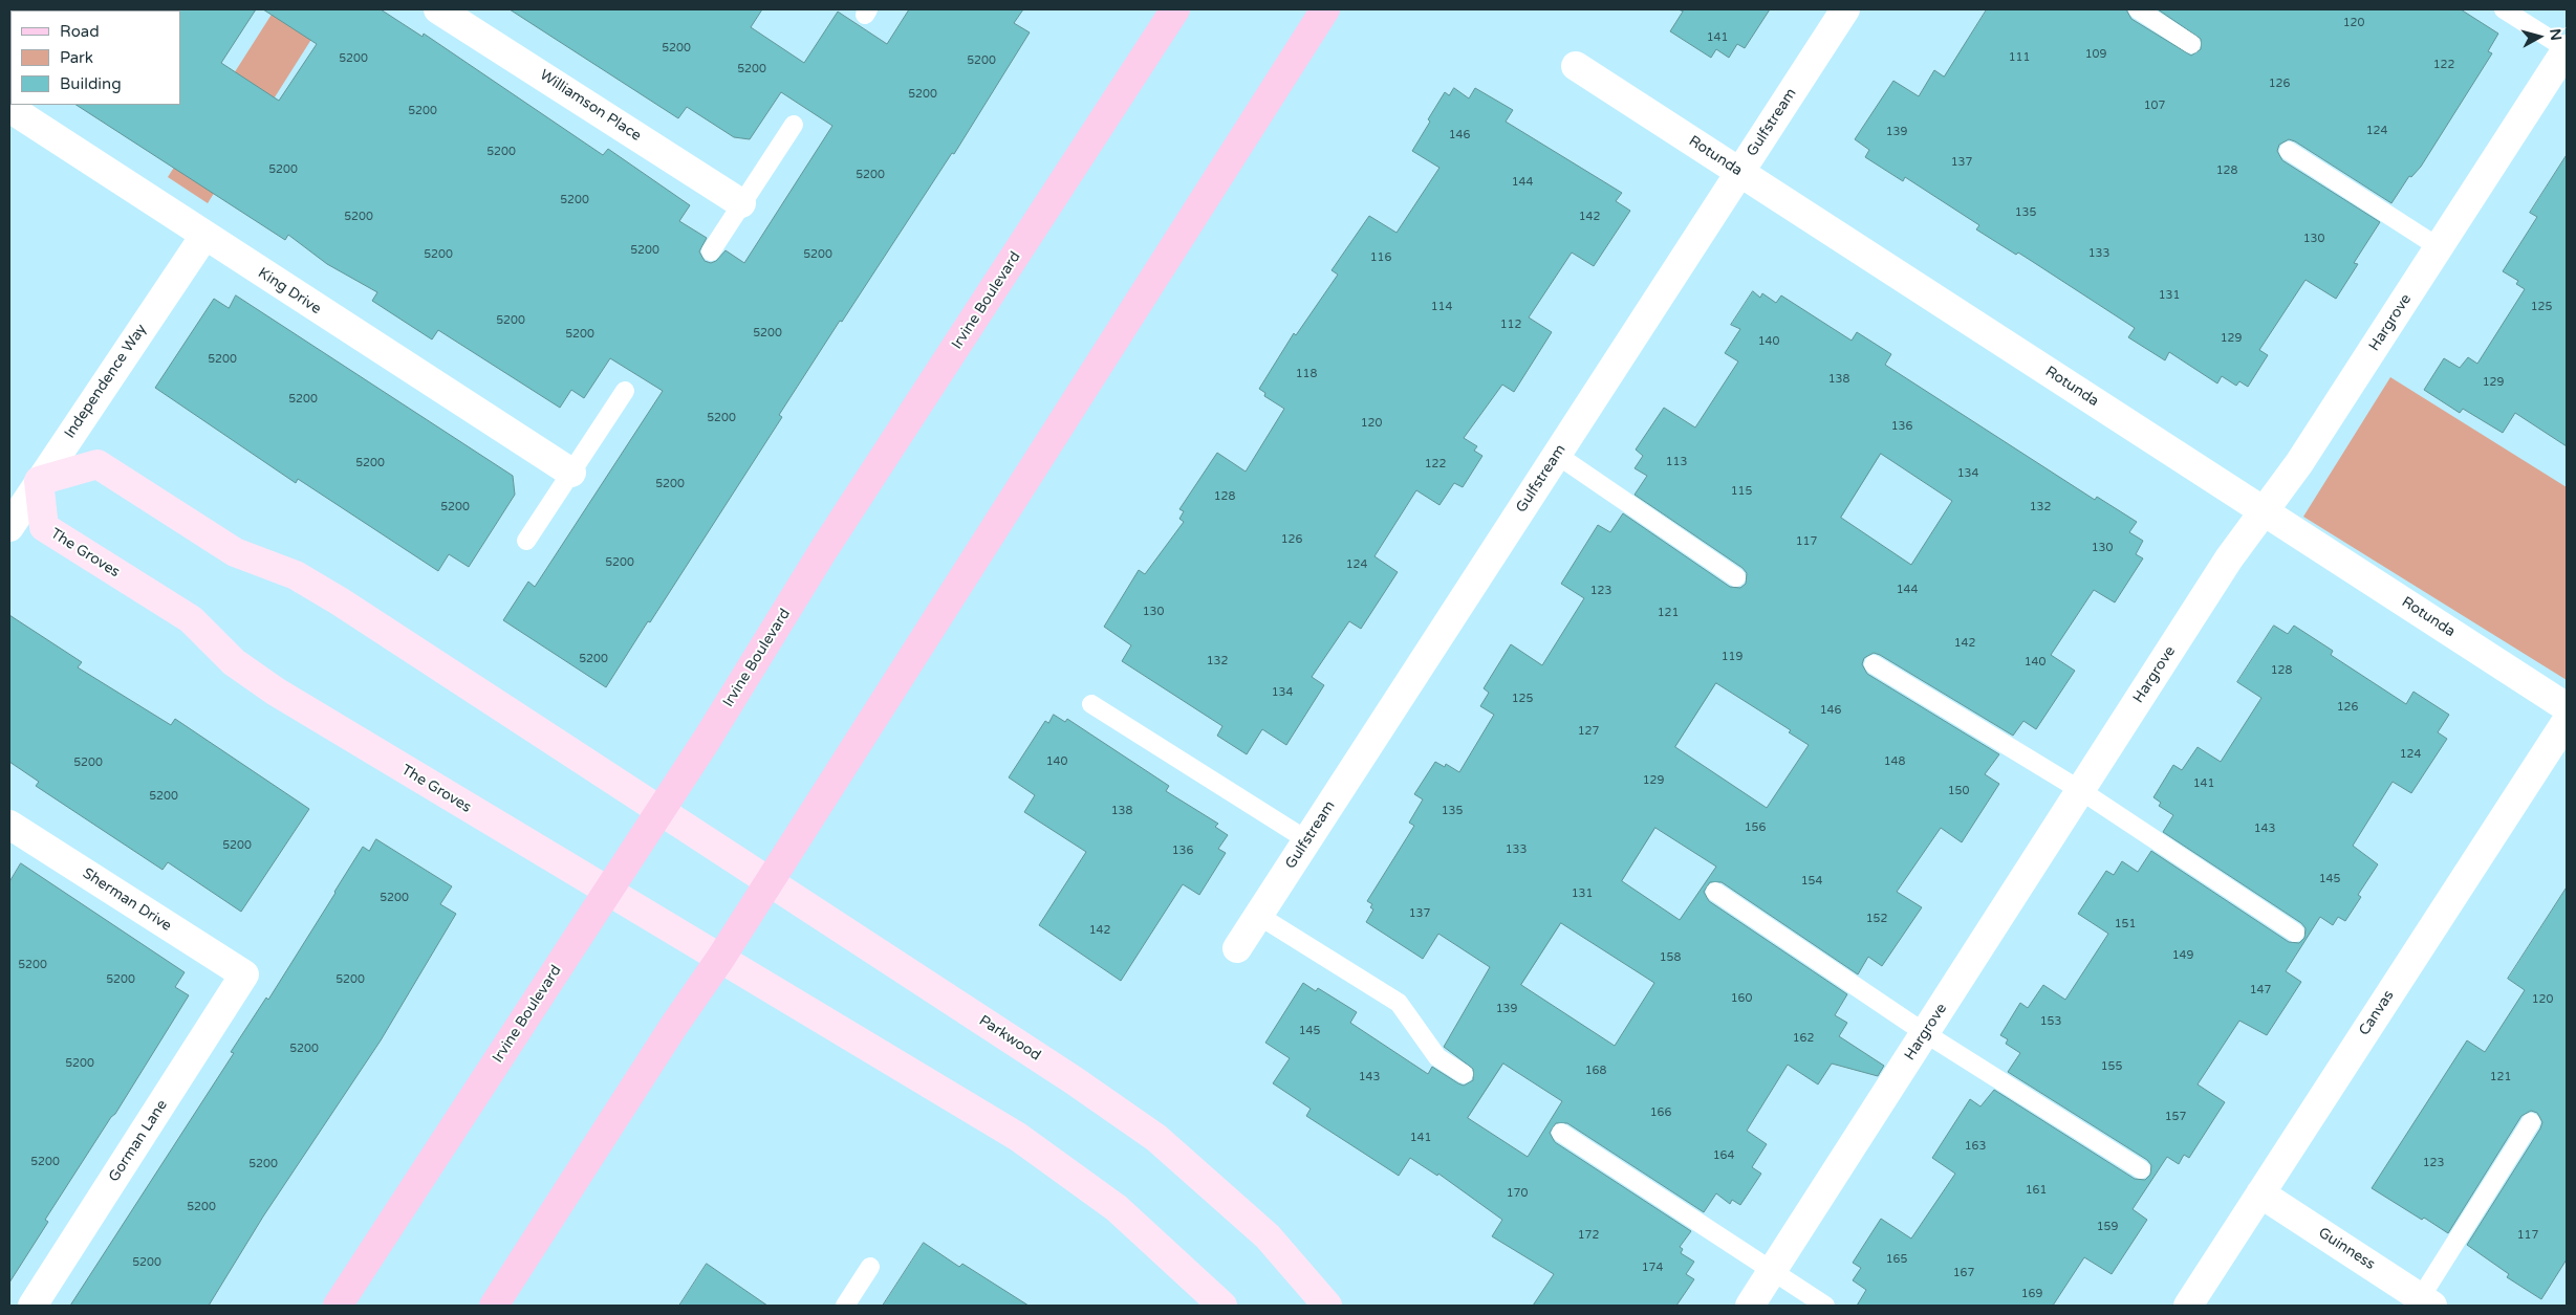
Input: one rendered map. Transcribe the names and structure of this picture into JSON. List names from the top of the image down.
{
  "streets": {
    "main road": ["Irvine Boulevard"],
    "street": [
      "Williamson Place",
      "Gulfstream",
      "Rotunda",
      "King Drive",
      "Hargrove",
      "Independence Way",
      "The Groves",
      "Sherman Drive",
      "Canvas",
      "Parkwood",
      "Gorman Lane",
      "Guinness"
    ]
  },
  "crossings": [
    ["Gulfstream", "Rotunda"],
    ["Rotunda", "Hargrove"],
    ["King Drive", "Independence Way"],
    ["Irvine Boulevard", "The Groves"],
    ["Irvine Boulevard", "Parkwood"],
    ["Independence Way", "The Groves"],
    ["Sherman Drive", "Gorman Lane"],
    ["Canvas", "Guinness"]
  ],
  "house_numbers": [
    "120",
    "141",
    "5200",
    "109",
    "111",
    "5200",
    "5200",
    "122",
    "5200",
    "126",
    "5200",
    "107",
    "5200",
    "124",
    "139",
    "146",
    "5200",
    "137",
    "5200",
    "128",
    "5200",
    "144",
    "5200",
    "135",
    "5200",
    "142",
    "130",
    "5200",
    "133",
    "5200",
    "5200",
    "116",
    "131",
    "114",
    "125",
    "5200",
    "112",
    "5200",
    "5200",
    "129",
    "140",
    "5200",
    "118",
    "138",
    "129",
    "5200",
    "5200",
    "120",
    "136",
    "113",
    "5200",
    "122",
    "134",
    "5200",
    "115",
    "128",
    "5200",
    "132",
    "126",
    "117",
    "130",
    "5200",
    "124",
    "144",
    "123",
    "130",
    "121",
    "142",
    "119",
    "5200",
    "132",
    "140",
    "128",
    "134",
    "125",
    "126",
    "146",
    "127",
    "124",
    "140",
    "148",
    "5200",
    "129",
    "141",
    "150",
    "5200",
    "138",
    "135",
    "156",
    "143",
    "5200",
    "133",
    "136",
    "145",
    "154",
    "131",
    "5200",
    "137",
    "152",
    "151",
    "142",
    "149",
    "158",
    "5200",
    "5200",
    "5200",
    "147",
    "160",
    "120",
    "139",
    "153",
    "145",
    "162",
    "5200",
    "5200",
    "155",
    "168",
    "143",
    "121",
    "166",
    "157",
    "141",
    "163",
    "164",
    "5200",
    "123",
    "5200",
    "161",
    "170",
    "5200",
    "159",
    "172",
    "117",
    "165",
    "5200",
    "174",
    "167",
    "169"
  ],
  "legend": ["Road", "Park", "Building"],
  "north": "right"
}
